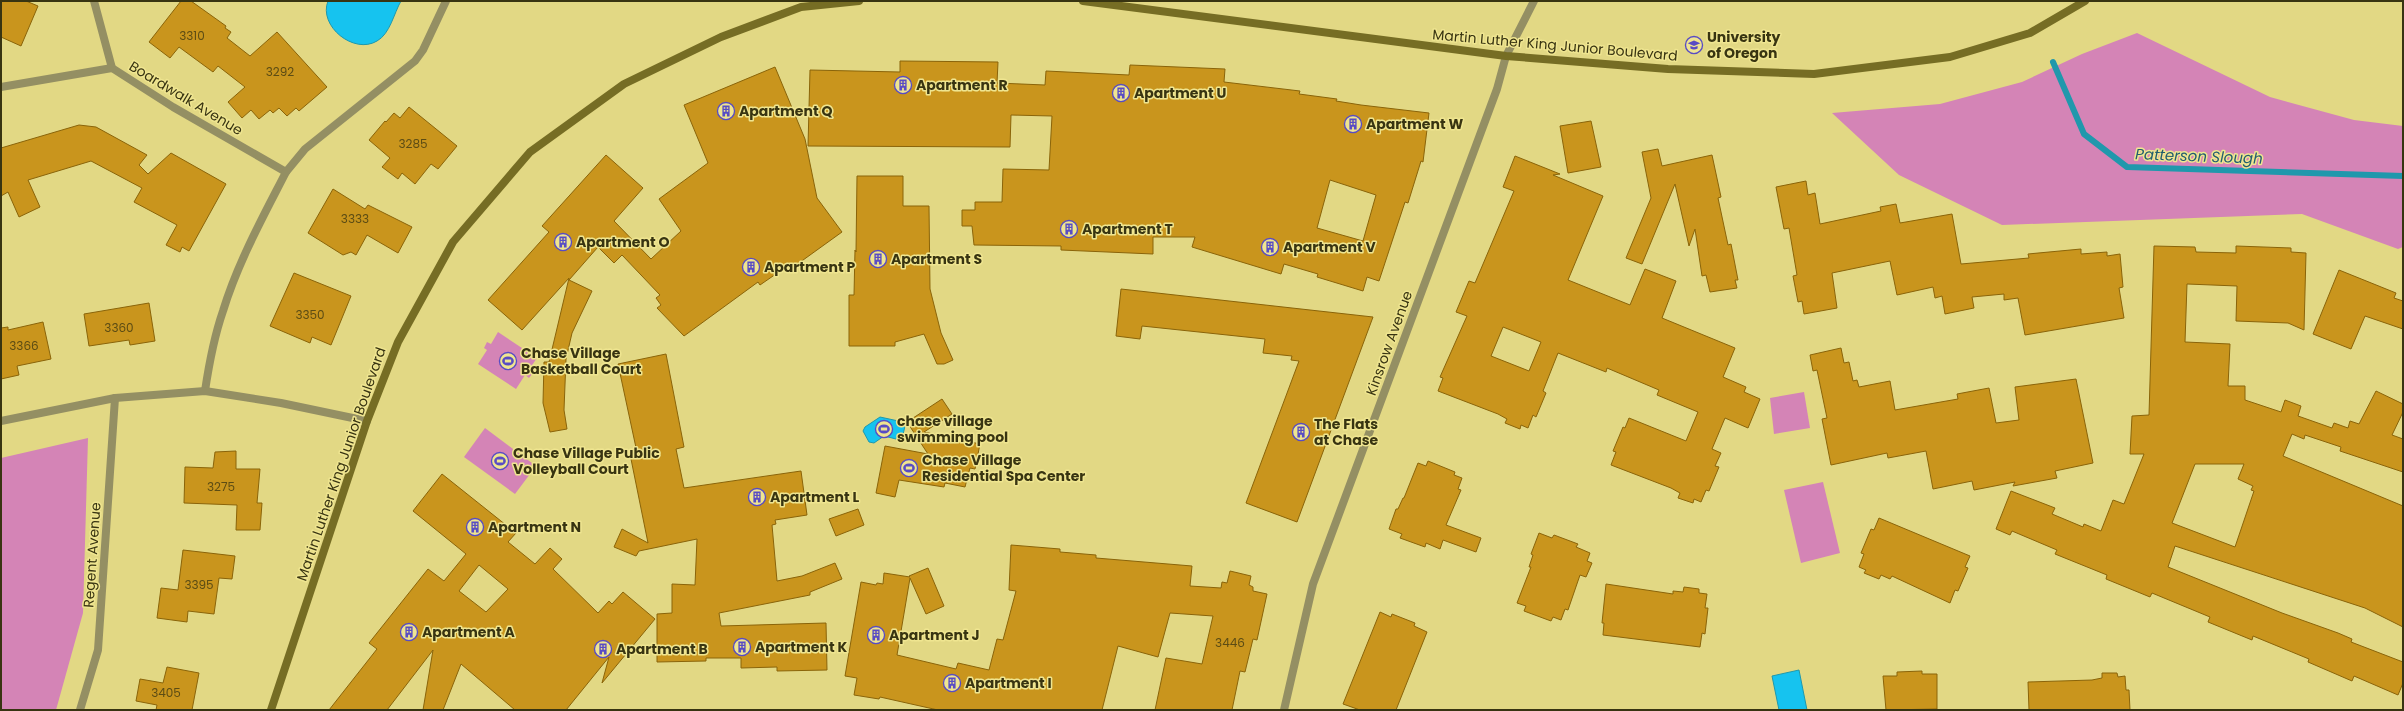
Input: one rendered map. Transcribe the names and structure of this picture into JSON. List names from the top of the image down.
{
  "streets": {
    "main road": ["Martin Luther King Junior Boulevard"],
    "street": ["Boardwalk Avenue", "Kinsrow Avenue", "Regent Avenue"]
  },
  "crossings": [
    ["Martin Luther King Junior Boulevard", "Kinsrow Avenue"]
  ],
  "water": ["Patterson Slough"],
  "places": {
    "school or university": ["University of Oregon"],
    "building": [
      "Apartment R",
      "Apartment U",
      "Apartment Q",
      "Apartment W",
      "Apartment T",
      "Apartment O",
      "Apartment V",
      "Apartment S",
      "Apartment P",
      "The Flats at Chase",
      "Apartment L",
      "Apartment N",
      "Apartment A",
      "Apartment J",
      "Apartment K",
      "Apartment B",
      "Apartment I"
    ],
    "sports": [
      "Chase Village Basketball Court",
      "chase village swimming pool",
      "Chase Village Public Volleyball Court",
      "Chase Village Residential Spa Center"
    ]
  },
  "house_numbers": [
    "3310",
    "3292",
    "3285",
    "3333",
    "3350",
    "3360",
    "3366",
    "3275",
    "3395",
    "3446",
    "3405"
  ]
}
